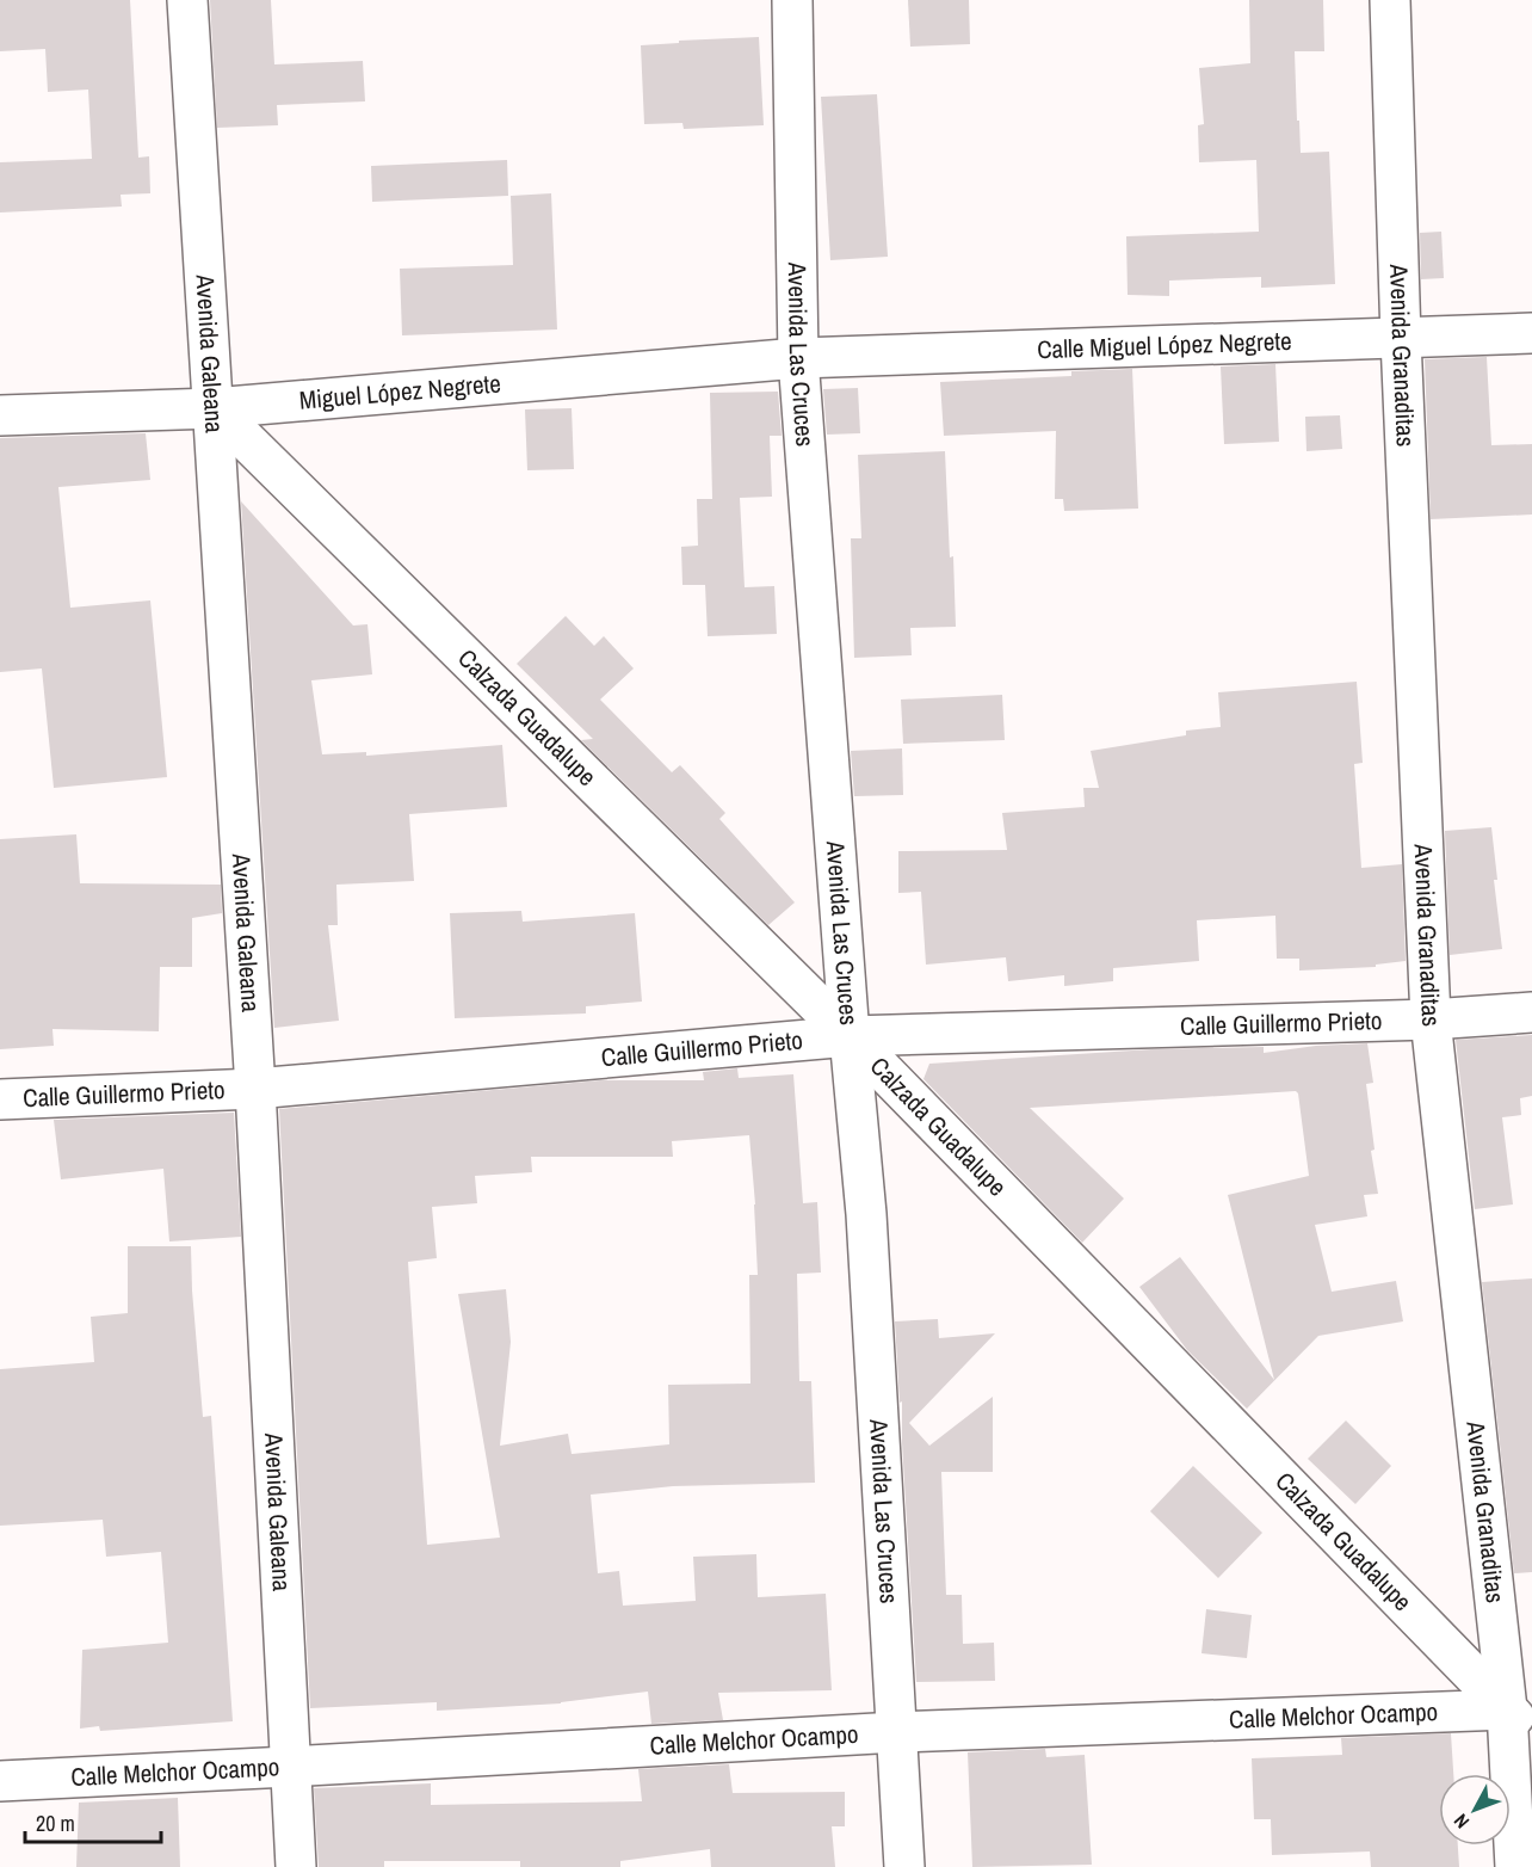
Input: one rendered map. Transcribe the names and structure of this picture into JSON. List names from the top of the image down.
{
  "streets": {
    "street": [
      "Calle Miguel López Negrete",
      "Avenida Galeana",
      "Avenida Las Cruces",
      "Avenida Granaditas",
      "Miguel López Negrete",
      "Calzada Guadalupe",
      "Calle Guillermo Prieto",
      "Calle Melchor Ocampo"
    ]
  },
  "crossings": [
    ["Calle Miguel López Negrete", "Avenida Las Cruces"],
    ["Calle Miguel López Negrete", "Avenida Granaditas"],
    ["Calle Miguel López Negrete", "Miguel López Negrete"],
    ["Avenida Galeana", "Miguel López Negrete"],
    ["Avenida Galeana", "Calzada Guadalupe"],
    ["Avenida Galeana", "Calle Guillermo Prieto"],
    ["Avenida Galeana", "Calle Melchor Ocampo"],
    ["Avenida Las Cruces", "Miguel López Negrete"],
    ["Avenida Las Cruces", "Calzada Guadalupe"],
    ["Avenida Las Cruces", "Calle Guillermo Prieto"],
    ["Avenida Las Cruces", "Calle Melchor Ocampo"],
    ["Avenida Granaditas", "Calzada Guadalupe"],
    ["Avenida Granaditas", "Calle Guillermo Prieto"],
    ["Avenida Granaditas", "Calle Melchor Ocampo"],
    ["Miguel López Negrete", "Calzada Guadalupe"],
    ["Calzada Guadalupe", "Calle Guillermo Prieto"],
    ["Calzada Guadalupe", "Calle Melchor Ocampo"]
  ],
  "scale_bar": "20 m",
  "north": "bottom left"
}
